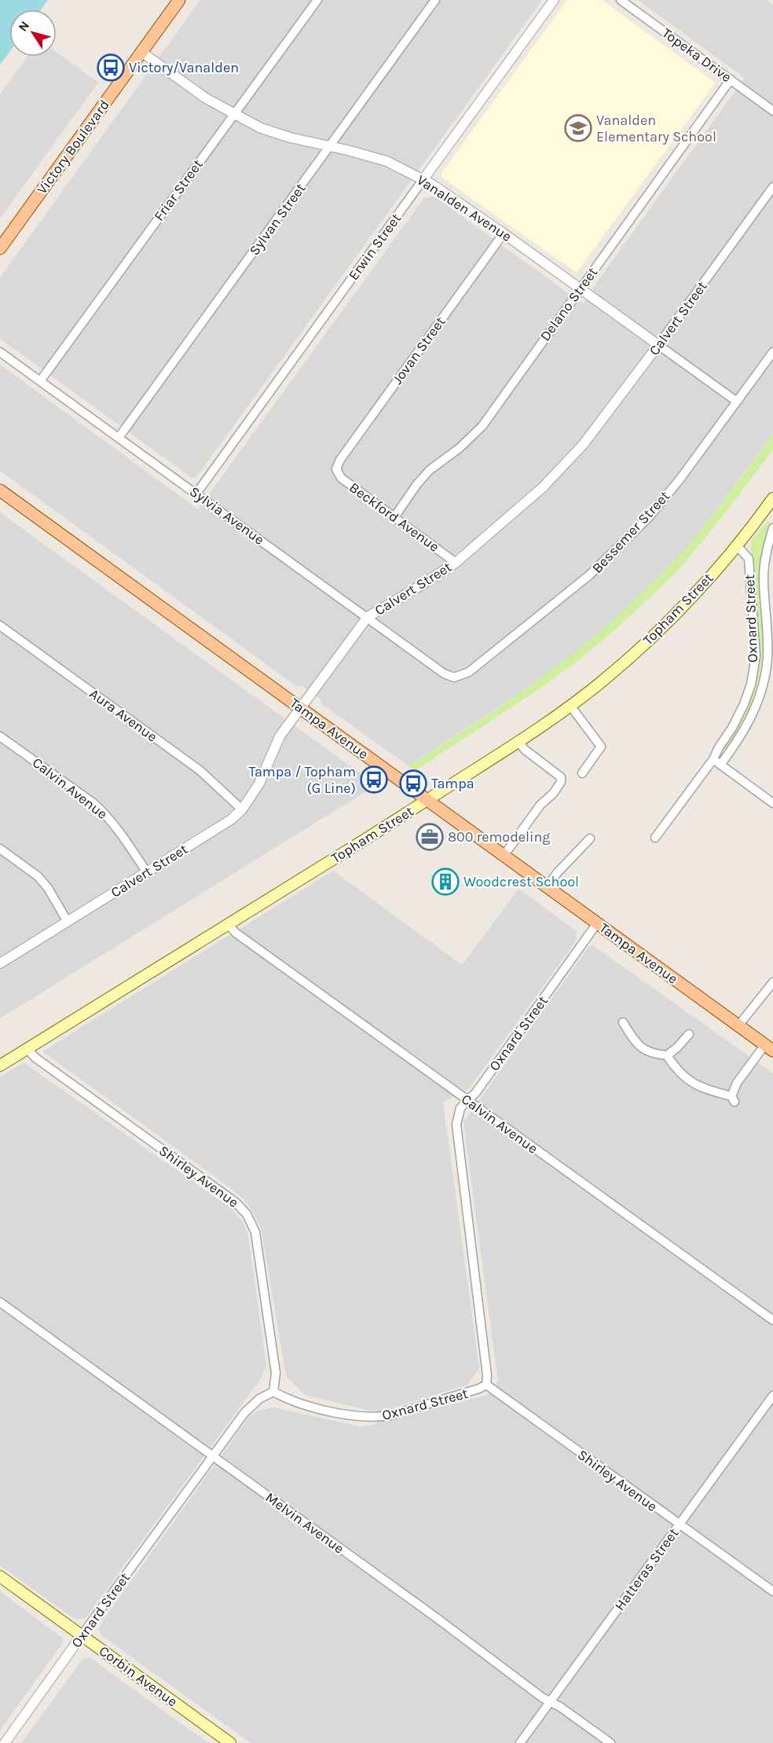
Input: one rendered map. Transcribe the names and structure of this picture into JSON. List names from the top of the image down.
{
  "streets": {
    "main road": [
      "Victory Boulevard",
      "Topham Street",
      "Tampa Avenue",
      "Corbin Avenue"
    ],
    "street": [
      "Topeka Drive",
      "Friar Street",
      "Vanalden Avenue",
      "Sylvan Street",
      "Erwin Street",
      "Delano Street",
      "Calvert Street",
      "Jovan Street",
      "Sylvia Avenue",
      "Beckford Avenue",
      "Bessemer Street",
      "Oxnard Street",
      "Aura Avenue",
      "Calvin Avenue",
      "Shirley Avenue",
      "Melvin Avenue",
      "Hatteras Street"
    ]
  },
  "crossings": [
    ["Topeka Drive", "Delano Street"],
    ["Victory Boulevard", "Vanalden Avenue"],
    ["Friar Street", "Vanalden Avenue"],
    ["Friar Street", "Sylvia Avenue"],
    ["Vanalden Avenue", "Sylvan Street"],
    ["Vanalden Avenue", "Erwin Street"],
    ["Vanalden Avenue", "Delano Street"],
    ["Vanalden Avenue", "Calvert Street"],
    ["Vanalden Avenue", "Jovan Street"],
    ["Vanalden Avenue", "Bessemer Street"],
    ["Sylvan Street", "Sylvia Avenue"],
    ["Erwin Street", "Sylvia Avenue"],
    ["Delano Street", "Beckford Avenue"],
    ["Calvert Street", "Sylvia Avenue"],
    ["Calvert Street", "Beckford Avenue"],
    ["Calvert Street", "Aura Avenue"],
    ["Calvert Street", "Tampa Avenue"],
    ["Calvert Street", "Calvin Avenue"],
    ["Jovan Street", "Beckford Avenue"],
    ["Sylvia Avenue", "Bessemer Street"],
    ["Topham Street", "Oxnard Street"],
    ["Topham Street", "Tampa Avenue"],
    ["Topham Street", "Calvin Avenue"],
    ["Topham Street", "Shirley Avenue"],
    ["Oxnard Street", "Tampa Avenue"],
    ["Oxnard Street", "Calvin Avenue"],
    ["Oxnard Street", "Shirley Avenue"],
    ["Oxnard Street", "Melvin Avenue"],
    ["Oxnard Street", "Corbin Avenue"],
    ["Shirley Avenue", "Hatteras Street"],
    ["Melvin Avenue", "Hatteras Street"]
  ],
  "places": {
    "bus stop": ["Victory/Vanalden", "Tampa / Topham (G Line)", "Tampa"],
    "school or university": ["Vanalden Elementary School"],
    "office": ["800 remodeling"],
    "building": ["Woodcrest School"]
  },
  "north": "top left"
}
